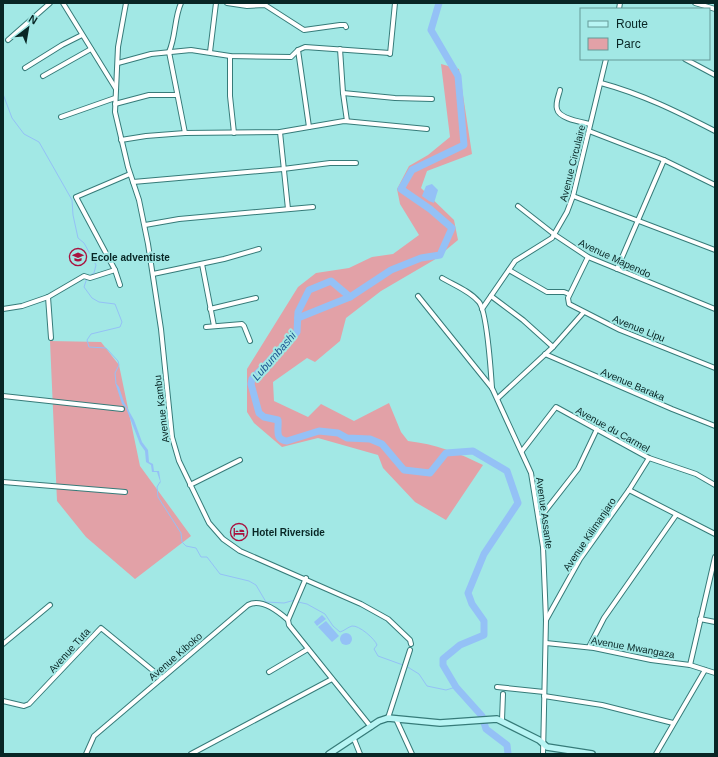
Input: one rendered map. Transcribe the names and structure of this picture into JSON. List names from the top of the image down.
{
  "streets": {
    "street": [
      "Avenue Circulaire",
      "Avenue Mapendo",
      "Avenue Lipu",
      "Avenue Baraka",
      "Avenue Kambu",
      "Avenue du Carmel",
      "Avenue Assante",
      "Avenue Kilimanjaro",
      "Avenue Mwangaza",
      "Avenue Tuta",
      "Avenue Kiboko"
    ]
  },
  "crossings": [
    ["Avenue Circulaire", "Avenue Mapendo"],
    ["Avenue du Carmel", "Avenue Assante"],
    ["Avenue du Carmel", "Avenue Kilimanjaro"],
    ["Avenue Assante", "Avenue Kilimanjaro"],
    ["Avenue Assante", "Avenue Mwangaza"],
    ["Avenue Tuta", "Avenue Kiboko"]
  ],
  "water": ["Lubumbashi"],
  "places": {
    "school or university": ["Ecole adventiste"],
    "hotel": ["Hotel Riverside"]
  },
  "legend": ["Route", "Parc"],
  "north": "top right"
}
